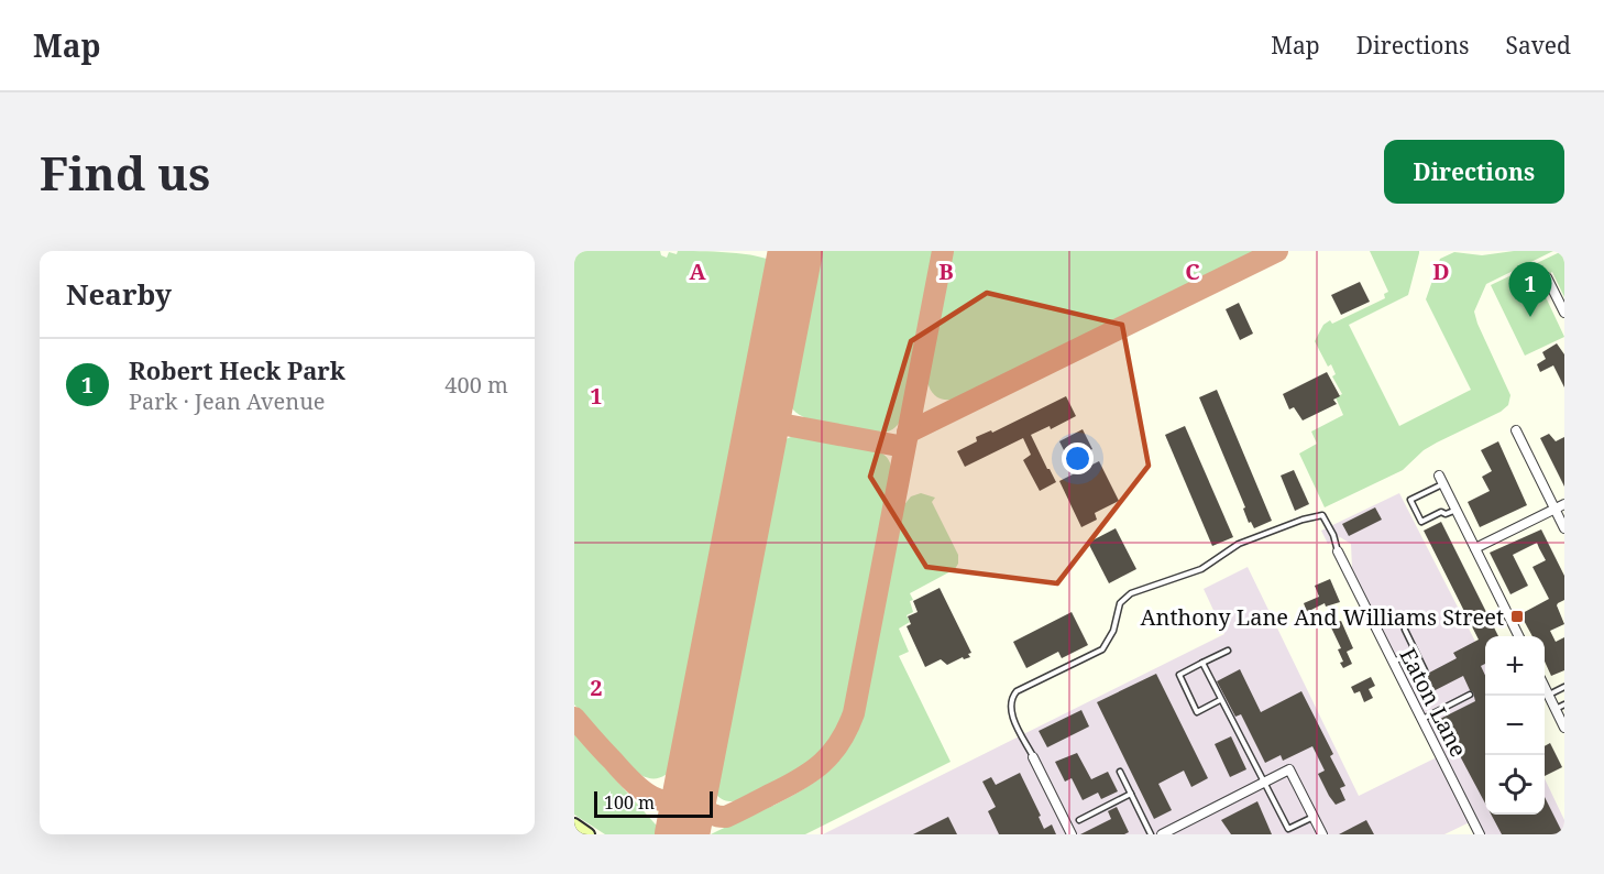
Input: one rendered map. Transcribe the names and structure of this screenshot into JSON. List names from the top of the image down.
{
  "streets": {
    "street": ["Eaton Lane"]
  },
  "places": {
    "transit": ["Anthony Lane And Williams Street"]
  },
  "scale_bar": "100 m",
  "page": {
    "header": "Map",
    "nav": ["Map", "Directions", "Saved"],
    "buttons": "Directions",
    "title": "Find us",
    "heading": "Nearby",
    "pins": "1",
    "list": [
      {
        "mark": "1",
        "name": "Robert Heck Park",
        "note": "Park · Jean Avenue",
        "value": "400 m"
      }
    ],
    "map_buttons": ["+", "−"],
    "scale": "100 m"
  },
  "grid": {
    "columns": [
      "A",
      "B",
      "C",
      "D"
    ],
    "rows": ["1", "2"]
  }
}
